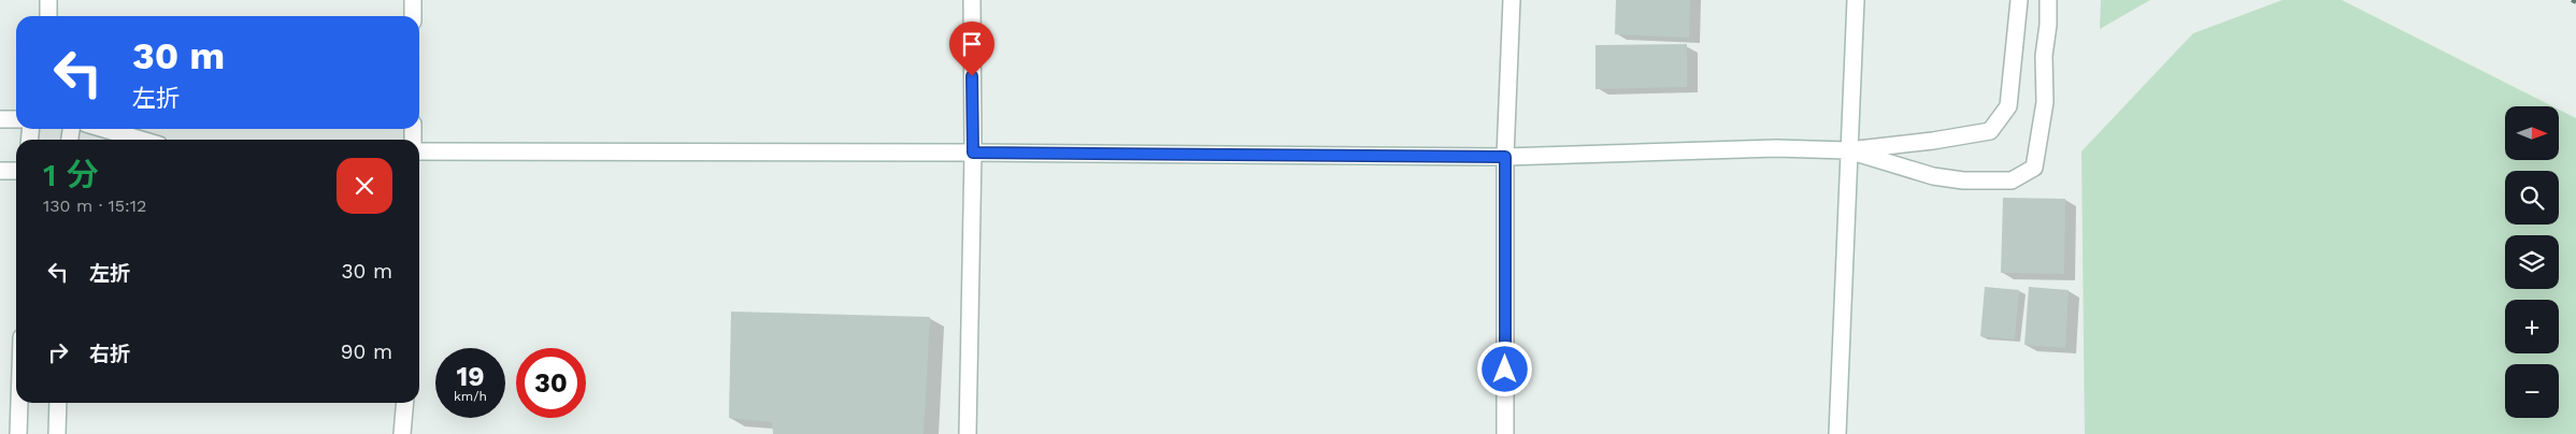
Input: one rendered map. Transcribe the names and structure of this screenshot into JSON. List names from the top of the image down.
{
  "north": "right",
  "page": {
    "turn": ["30 m", "左折"],
    "map_buttons": ["+", "−"],
    "heading": ["1 分", "130 m · 15:12"],
    "list": [
      {
        "name": "左折",
        "value": "30 m"
      },
      {
        "name": "右折",
        "value": "90 m"
      }
    ],
    "speed": "19 km/h",
    "limit": "30"
  }
}
